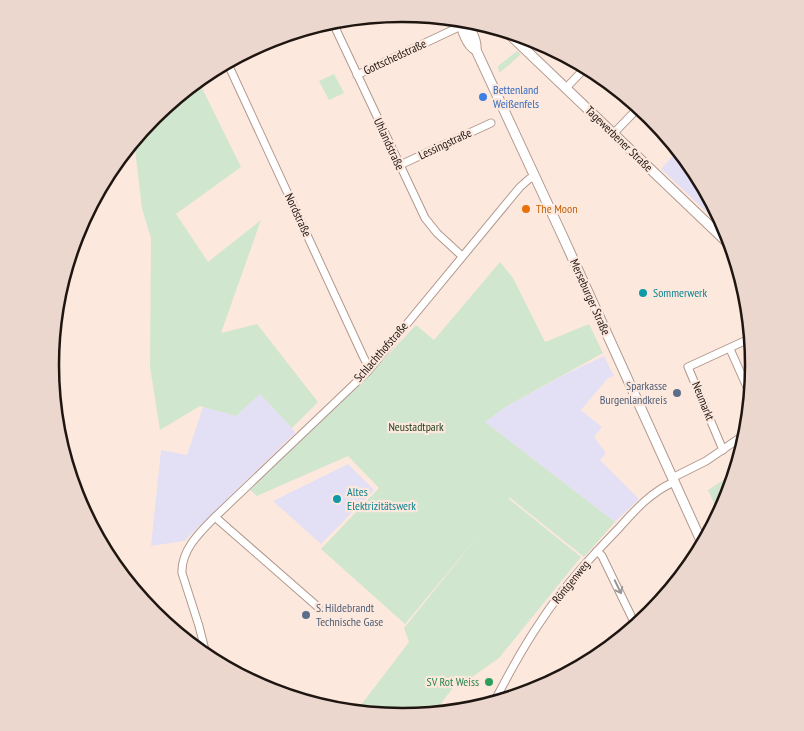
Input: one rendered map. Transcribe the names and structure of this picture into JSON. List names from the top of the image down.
{
  "streets": {
    "main road": ["Tagewerbener Straße", "Merseburger Straße"],
    "street": [
      "Gottschedstraße",
      "Uhlandstraße",
      "Lessingstraße",
      "Nordstraße",
      "Schlachthofstraße",
      "Neumarkt",
      "Röntgenweg"
    ]
  },
  "crossings": [
    ["Gottschedstraße", "Uhlandstraße"],
    ["Uhlandstraße", "Lessingstraße"],
    ["Uhlandstraße", "Schlachthofstraße"],
    ["Nordstraße", "Schlachthofstraße"],
    ["Merseburger Straße", "Schlachthofstraße"],
    ["Merseburger Straße", "Röntgenweg"],
    ["Neumarkt", "Röntgenweg"]
  ],
  "parks": ["Neustadtpark"],
  "places": [
    "Bettenland Weißenfels",
    "The Moon",
    "Sommerwerk",
    "Sparkasse Burgenlandkreis",
    "Altes Elektrizitätswerk",
    "S. Hildebrandt Technische Gase",
    "SV Rot Weiss"
  ]
}
